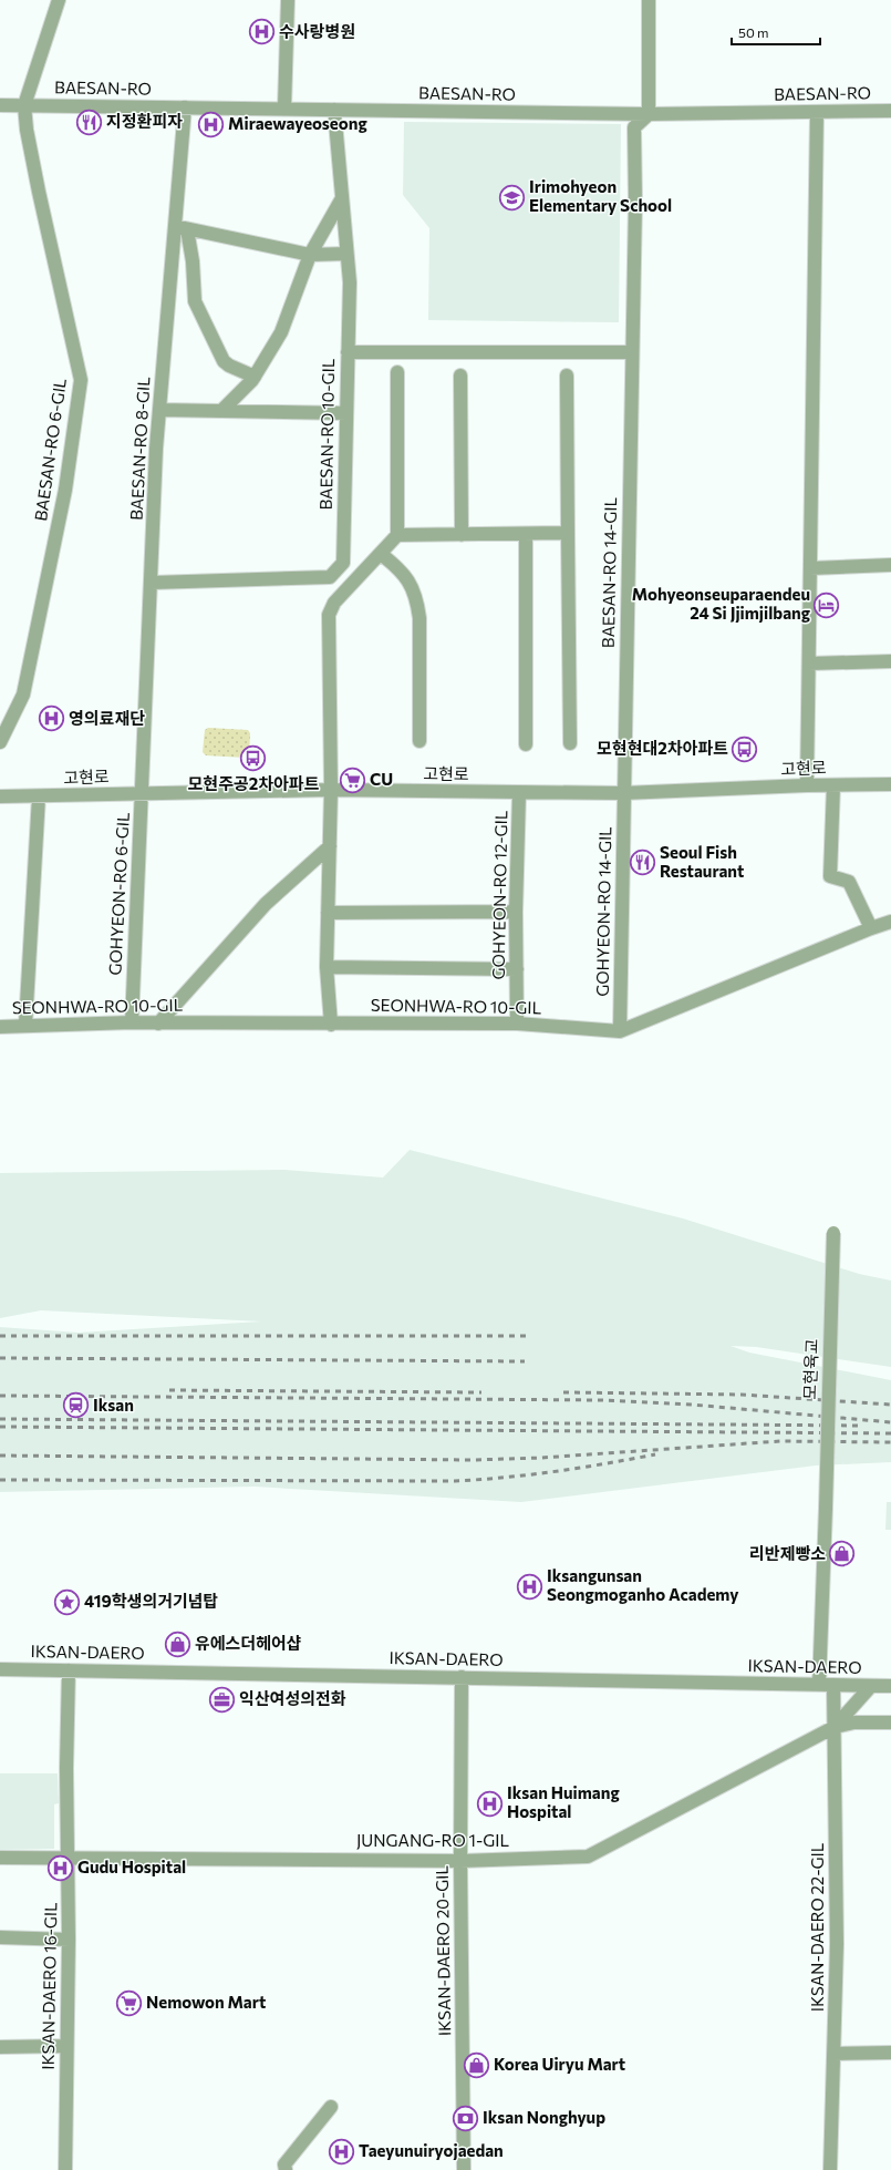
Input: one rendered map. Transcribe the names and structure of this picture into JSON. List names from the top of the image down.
{
  "streets": {
    "street": [
      "BAESAN-RO",
      "BAESAN-RO 10-GIL",
      "BAESAN-RO 8-GIL",
      "BAESAN-RO 6-GIL",
      "BAESAN-RO 14-GIL",
      "고현로",
      "GOHYEON-RO 6-GIL",
      "GOHYEON-RO 12-GIL",
      "GOHYEON-RO 14-GIL",
      "SEONHWA-RO 10-GIL",
      "모현육교",
      "IKSAN-DAERO",
      "JUNGANG-RO 1-GIL",
      "IKSAN-DAERO 22-GIL",
      "IKSAN-DAERO 20-GIL",
      "IKSAN-DAERO 16-GIL"
    ]
  },
  "crossings": [
    ["BAESAN-RO", "BAESAN-RO 10-GIL"],
    ["BAESAN-RO", "BAESAN-RO 8-GIL"],
    ["BAESAN-RO", "BAESAN-RO 6-GIL"],
    ["BAESAN-RO", "BAESAN-RO 14-GIL"],
    ["BAESAN-RO 10-GIL", "BAESAN-RO 8-GIL"],
    ["BAESAN-RO 8-GIL", "고현로"],
    ["BAESAN-RO 8-GIL", "GOHYEON-RO 6-GIL"],
    ["BAESAN-RO 14-GIL", "고현로"],
    ["BAESAN-RO 14-GIL", "GOHYEON-RO 14-GIL"],
    ["고현로", "GOHYEON-RO 6-GIL"],
    ["고현로", "GOHYEON-RO 12-GIL"],
    ["고현로", "GOHYEON-RO 14-GIL"],
    ["GOHYEON-RO 6-GIL", "SEONHWA-RO 10-GIL"],
    ["GOHYEON-RO 12-GIL", "SEONHWA-RO 10-GIL"],
    ["GOHYEON-RO 14-GIL", "SEONHWA-RO 10-GIL"],
    ["모현육교", "IKSAN-DAERO"],
    ["IKSAN-DAERO", "IKSAN-DAERO 22-GIL"],
    ["IKSAN-DAERO", "IKSAN-DAERO 20-GIL"],
    ["IKSAN-DAERO", "IKSAN-DAERO 16-GIL"],
    ["JUNGANG-RO 1-GIL", "IKSAN-DAERO 22-GIL"],
    ["JUNGANG-RO 1-GIL", "IKSAN-DAERO 20-GIL"],
    ["JUNGANG-RO 1-GIL", "IKSAN-DAERO 16-GIL"]
  ],
  "places": {
    "hospital": [
      "수사랑병원",
      "Miraewayeoseong",
      "영의료재단",
      "Iksangunsan Seongmoganho Academy",
      "Iksan Huimang Hospital",
      "Gudu Hospital",
      "Taeyunuiryojaedan"
    ],
    "restaurant": ["지정환피자", "Seoul Fish Restaurant"],
    "school or university": ["Irimohyeon Elementary School"],
    "hotel": ["Mohyeonseuparaendeu 24 Si Jjimjilbang"],
    "bus stop": ["모현현대2차아파트", "모현주공2차아파트"],
    "supermarket": ["CU", "Nemowon Mart"],
    "station": ["Iksan"],
    "shop": ["리반제빵소", "유에스더헤어샵", "Korea Uiryu Mart"],
    "place": ["419학생의거기념탑"],
    "office": ["익산여성의전화"],
    "bank": ["Iksan Nonghyup"]
  },
  "scale_bar": "50 m"
}
